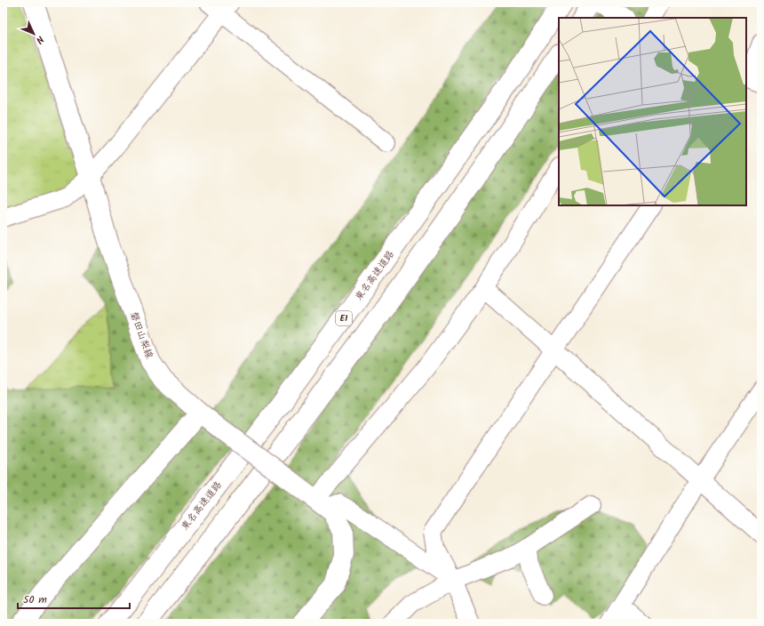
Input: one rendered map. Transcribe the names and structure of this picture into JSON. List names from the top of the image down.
{
  "streets": {
    "main road": ["東名高速道路", "E1", "磐田山梨線"]
  },
  "scale_bar": "50 m",
  "north": "bottom right"
}
